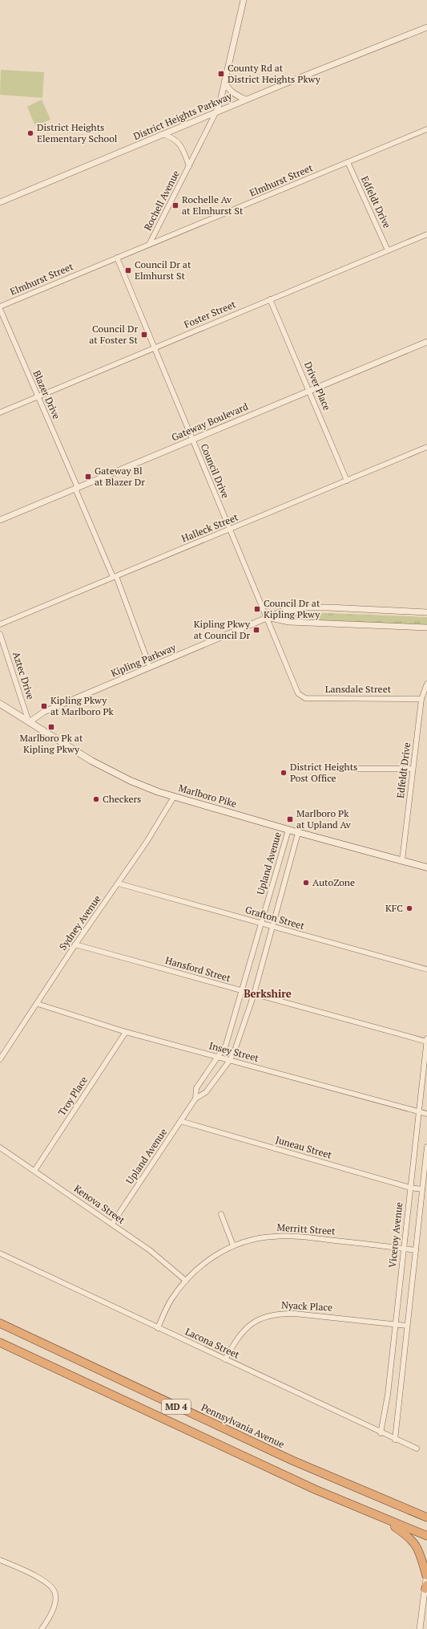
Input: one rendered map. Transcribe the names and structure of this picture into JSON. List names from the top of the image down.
{
  "streets": {
    "highway": ["MD 4", "Pennsylvania Avenue"],
    "main road": ["Marlboro Pike"],
    "street": [
      "District Heights Parkway",
      "Elmhurst Street",
      "Rochell Avenue",
      "Edfeldt Drive",
      "Foster Street",
      "Driver Place",
      "Blazer Drive",
      "Gateway Boulevard",
      "Council Drive",
      "Halleck Street",
      "Kipling Parkway",
      "Aztec Drive",
      "Lansdale Street",
      "Upland Avenue",
      "Grafton Street",
      "Sydney Avenue",
      "Hansford Street",
      "Insey Street",
      "Troy Place",
      "Juneau Street",
      "Kenova Street",
      "Merritt Street",
      "Viceroy Avenue",
      "Nyack Place",
      "Lacona Street"
    ]
  },
  "crossings": [
    ["District Heights Parkway", "Rochell Avenue"],
    ["Elmhurst Street", "Rochell Avenue"],
    ["Elmhurst Street", "Edfeldt Drive"],
    ["Elmhurst Street", "Council Drive"],
    ["Edfeldt Drive", "Foster Street"],
    ["Edfeldt Drive", "Lansdale Street"],
    ["Edfeldt Drive", "Marlboro Pike"],
    ["Foster Street", "Driver Place"],
    ["Foster Street", "Blazer Drive"],
    ["Foster Street", "Council Drive"],
    ["Driver Place", "Gateway Boulevard"],
    ["Driver Place", "Halleck Street"],
    ["Blazer Drive", "Gateway Boulevard"],
    ["Blazer Drive", "Halleck Street"],
    ["Blazer Drive", "Kipling Parkway"],
    ["Gateway Boulevard", "Council Drive"],
    ["Council Drive", "Halleck Street"],
    ["Council Drive", "Kipling Parkway"],
    ["Council Drive", "Lansdale Street"],
    ["Kipling Parkway", "Aztec Drive"],
    ["Kipling Parkway", "Marlboro Pike"],
    ["Aztec Drive", "Marlboro Pike"],
    ["Marlboro Pike", "Upland Avenue"],
    ["Marlboro Pike", "Sydney Avenue"],
    ["Upland Avenue", "Grafton Street"],
    ["Upland Avenue", "Hansford Street"],
    ["Upland Avenue", "Insey Street"],
    ["Upland Avenue", "Juneau Street"],
    ["Upland Avenue", "Kenova Street"],
    ["Grafton Street", "Sydney Avenue"],
    ["Sydney Avenue", "Hansford Street"],
    ["Sydney Avenue", "Insey Street"],
    ["Hansford Street", "Viceroy Avenue"],
    ["Insey Street", "Troy Place"],
    ["Insey Street", "Viceroy Avenue"],
    ["Troy Place", "Kenova Street"],
    ["Juneau Street", "Viceroy Avenue"],
    ["Kenova Street", "Merritt Street"],
    ["Merritt Street", "Viceroy Avenue"],
    ["Merritt Street", "Lacona Street"],
    ["Viceroy Avenue", "Nyack Place"],
    ["Viceroy Avenue", "Lacona Street"],
    ["Nyack Place", "Lacona Street"]
  ],
  "districts": ["Berkshire"],
  "places": {
    "transit": [
      "County Rd at District Heights Pkwy",
      "Rochelle Av at Elmhurst St",
      "Council Dr at Elmhurst St",
      "Council Dr at Foster St",
      "Gateway Bl at Blazer Dr",
      "Council Dr at Kipling Pkwy",
      "Kipling Pkwy at Council Dr",
      "Kipling Pkwy at Marlboro Pk",
      "Marlboro Pk at Kipling Pkwy",
      "Marlboro Pk at Upland Av"
    ],
    "other": [
      "District Heights Elementary School",
      "District Heights Post Office",
      "Checkers",
      "AutoZone",
      "KFC"
    ]
  }
}
